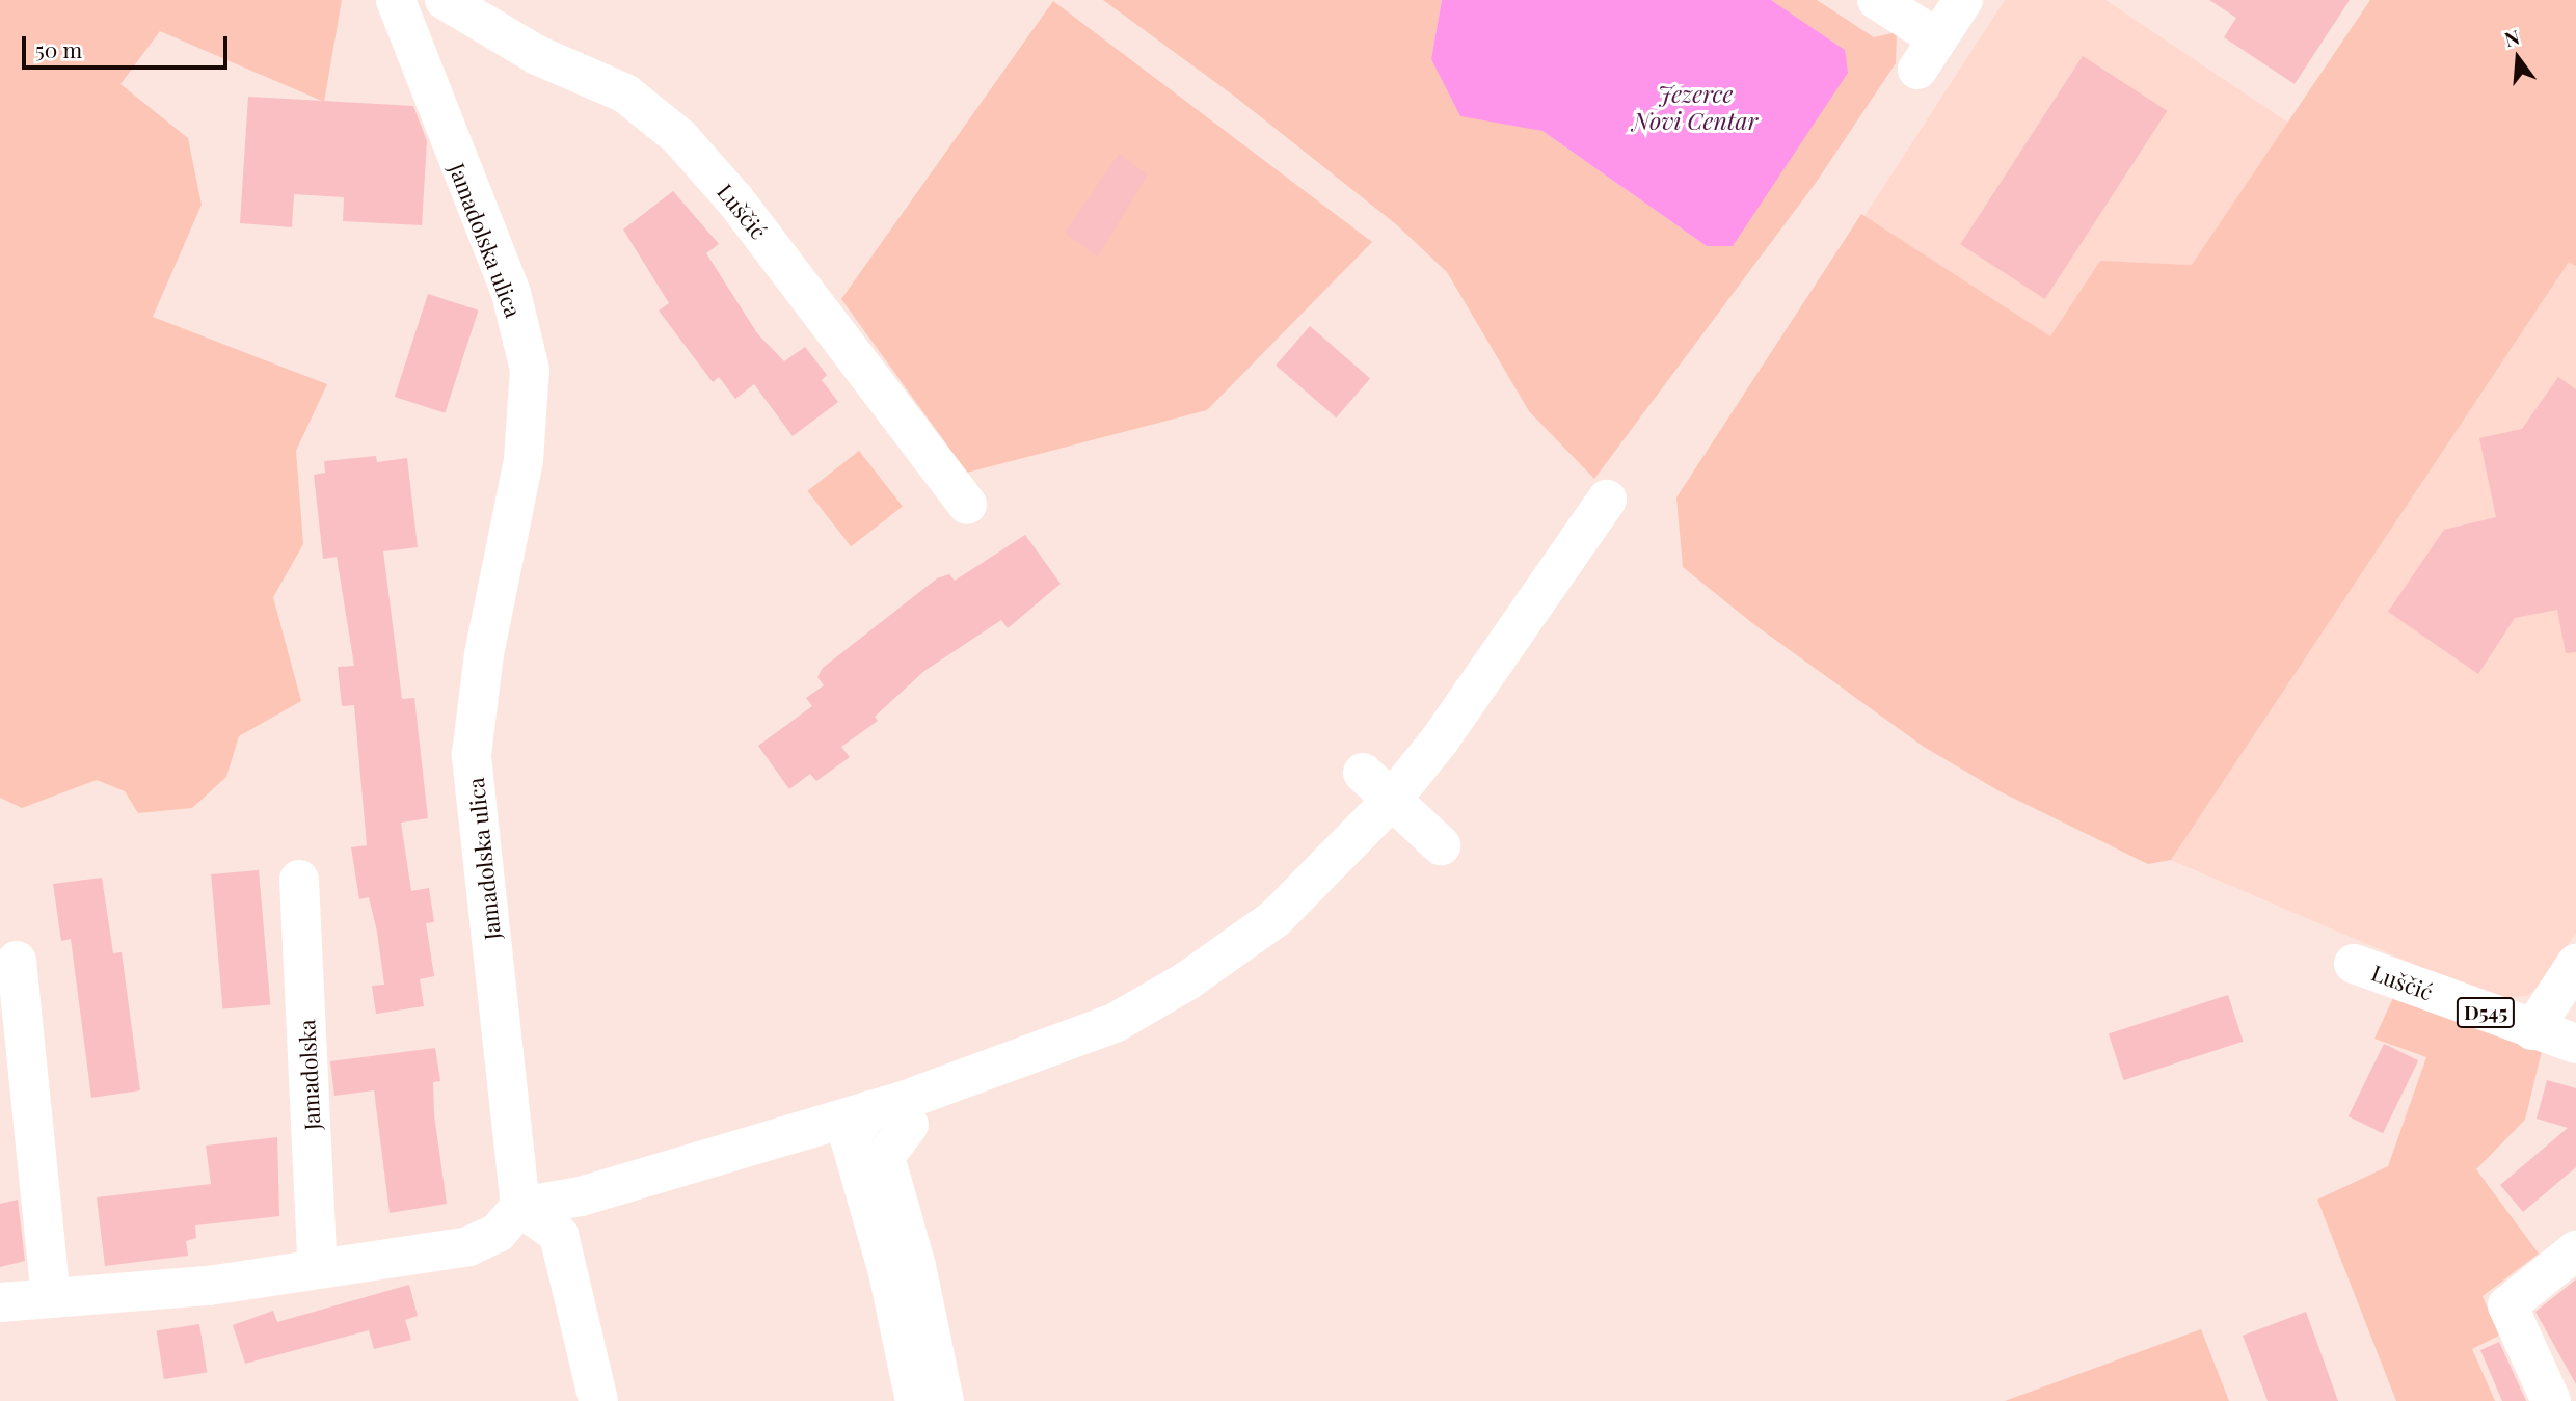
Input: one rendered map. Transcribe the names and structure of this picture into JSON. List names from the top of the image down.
{
  "streets": {
    "street": [
      "Luščić",
      "Jamadolska ulica",
      "D545",
      "Jamadolska"
    ]
  },
  "water": ["Jezerce Novi Centar"],
  "scale_bar": "50 m",
  "north": "top"
}
